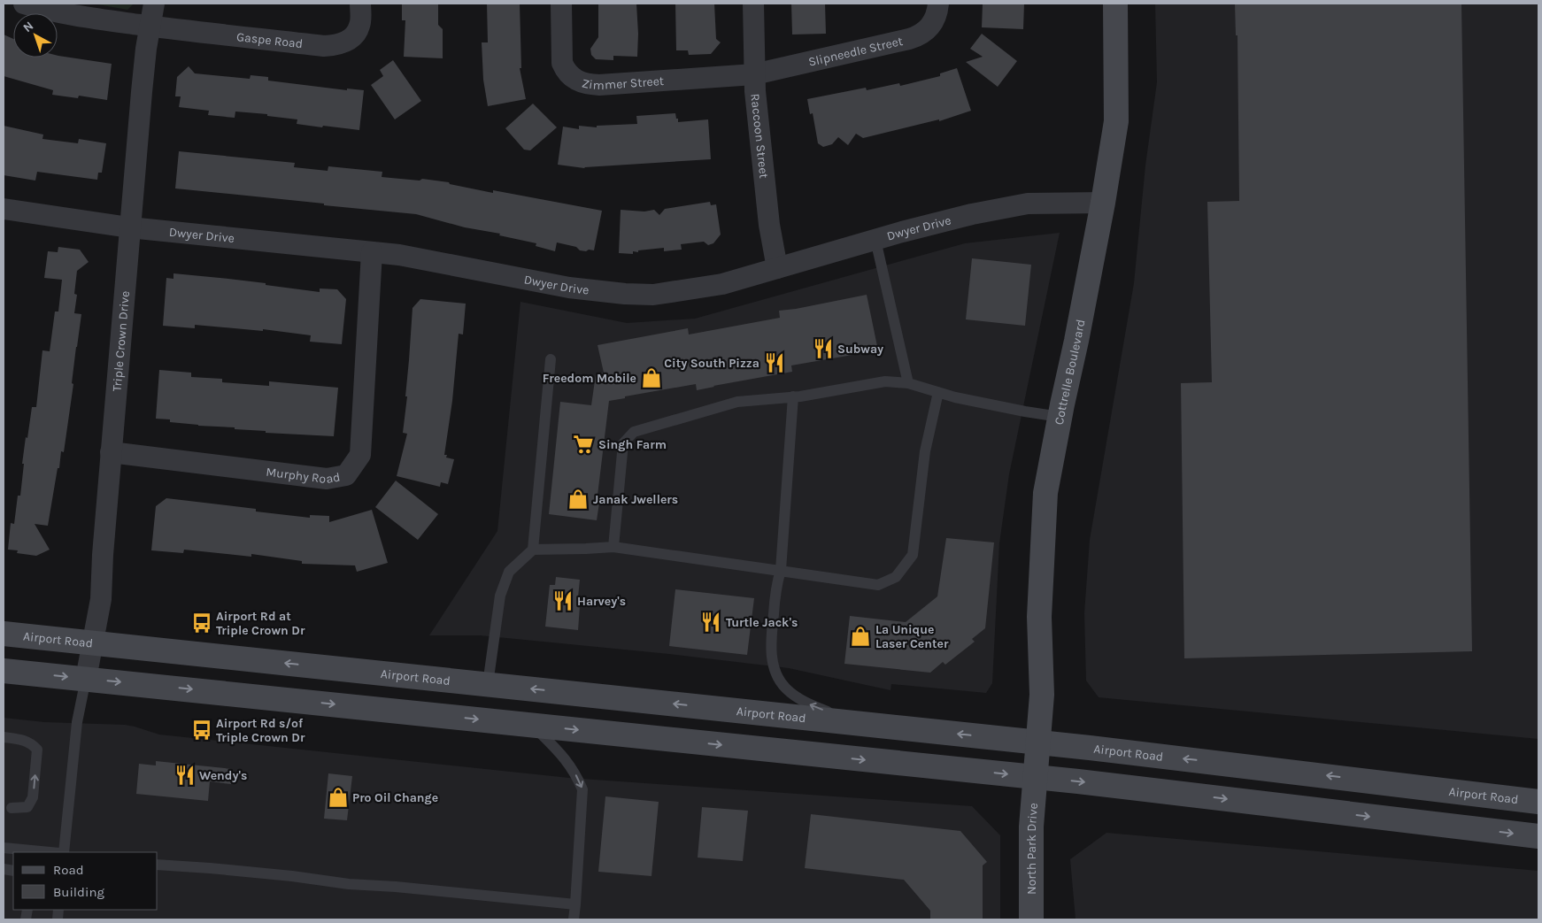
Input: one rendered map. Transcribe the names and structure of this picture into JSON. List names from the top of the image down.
{
  "streets": {
    "main road": ["Cottrelle Boulevard", "Airport Road", "North Park Drive"],
    "street": [
      "Gaspe Road",
      "Slipneedle Street",
      "Zimmer Street",
      "Raccoon Street",
      "Dwyer Drive",
      "Triple Crown Drive",
      "Murphy Road"
    ]
  },
  "crossings": [
    ["Gaspe Road", "Triple Crown Drive"],
    ["Slipneedle Street", "Zimmer Street"],
    ["Slipneedle Street", "Raccoon Street"],
    ["Zimmer Street", "Raccoon Street"],
    ["Raccoon Street", "Dwyer Drive"],
    ["Dwyer Drive", "Triple Crown Drive"],
    ["Dwyer Drive", "Cottrelle Boulevard"],
    ["Dwyer Drive", "Murphy Road"],
    ["Triple Crown Drive", "Murphy Road"],
    ["Triple Crown Drive", "Airport Road"],
    ["Cottrelle Boulevard", "Airport Road"],
    ["Cottrelle Boulevard", "North Park Drive"]
  ],
  "places": {
    "restaurant": [
      "Subway",
      "City South Pizza",
      "Harvey's",
      "Turtle Jack's",
      "Wendy's"
    ],
    "shop": [
      "Freedom Mobile",
      "Janak Jwellers",
      "La Unique Laser Center",
      "Pro Oil Change"
    ],
    "supermarket": ["Singh Farm"],
    "bus stop": ["Airport Rd at Triple Crown Dr", "Airport Rd s/of Triple Crown Dr"]
  },
  "legend": ["Road", "Building"],
  "north": "top left"
}
